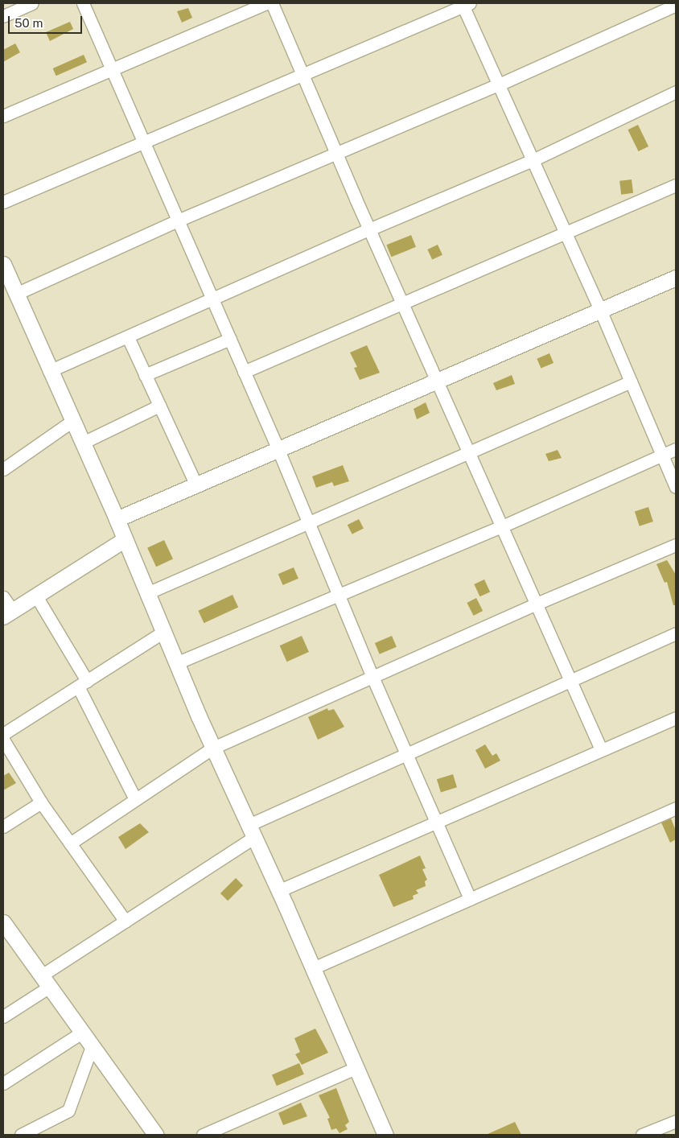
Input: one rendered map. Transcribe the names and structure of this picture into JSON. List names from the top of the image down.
{
  "scale_bar": "50 m"
}
